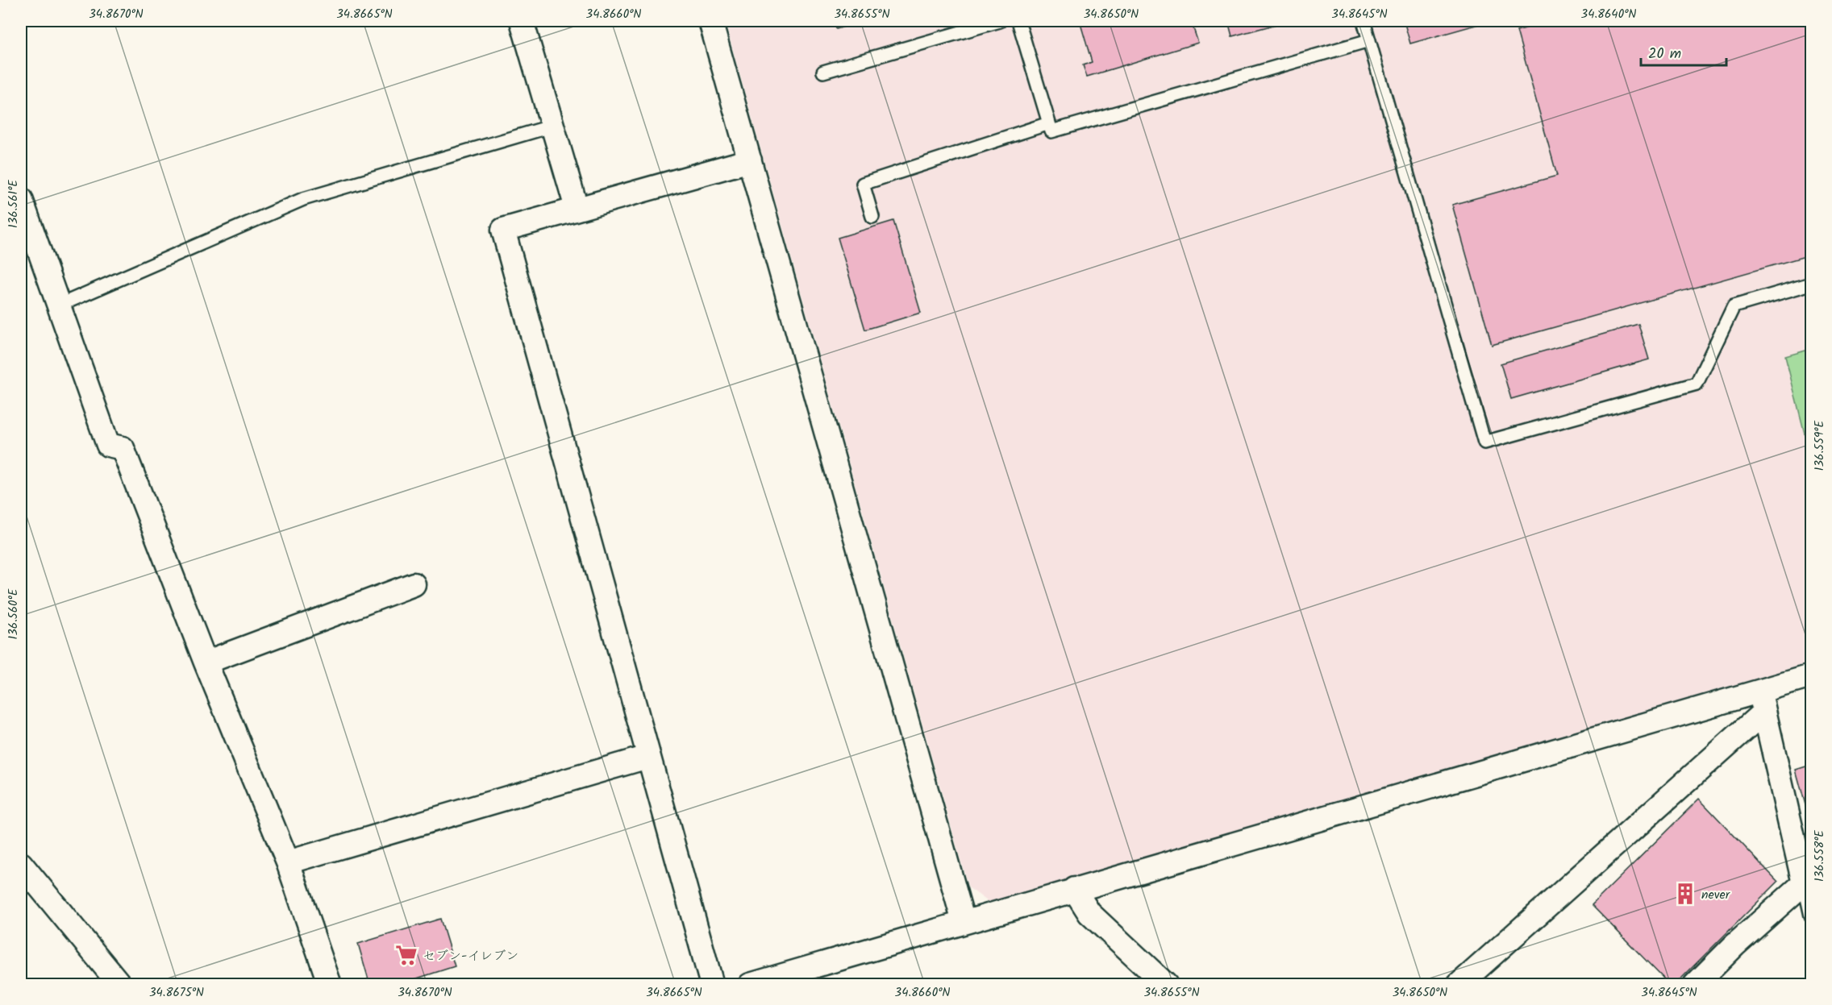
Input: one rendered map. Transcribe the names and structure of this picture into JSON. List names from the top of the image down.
{
  "places": {
    "building": ["never"],
    "supermarket": ["セブン-イレブン"]
  },
  "scale_bar": "20 m",
  "coordinates": [
    "34.8670°N",
    "34.8665°N",
    "34.8660°N",
    "34.8655°N",
    "34.8650°N",
    "34.8645°N",
    "34.8640°N",
    "136.561°E",
    "136.559°E",
    "136.560°E",
    "136.558°E",
    "34.8675°N"
  ]
}
